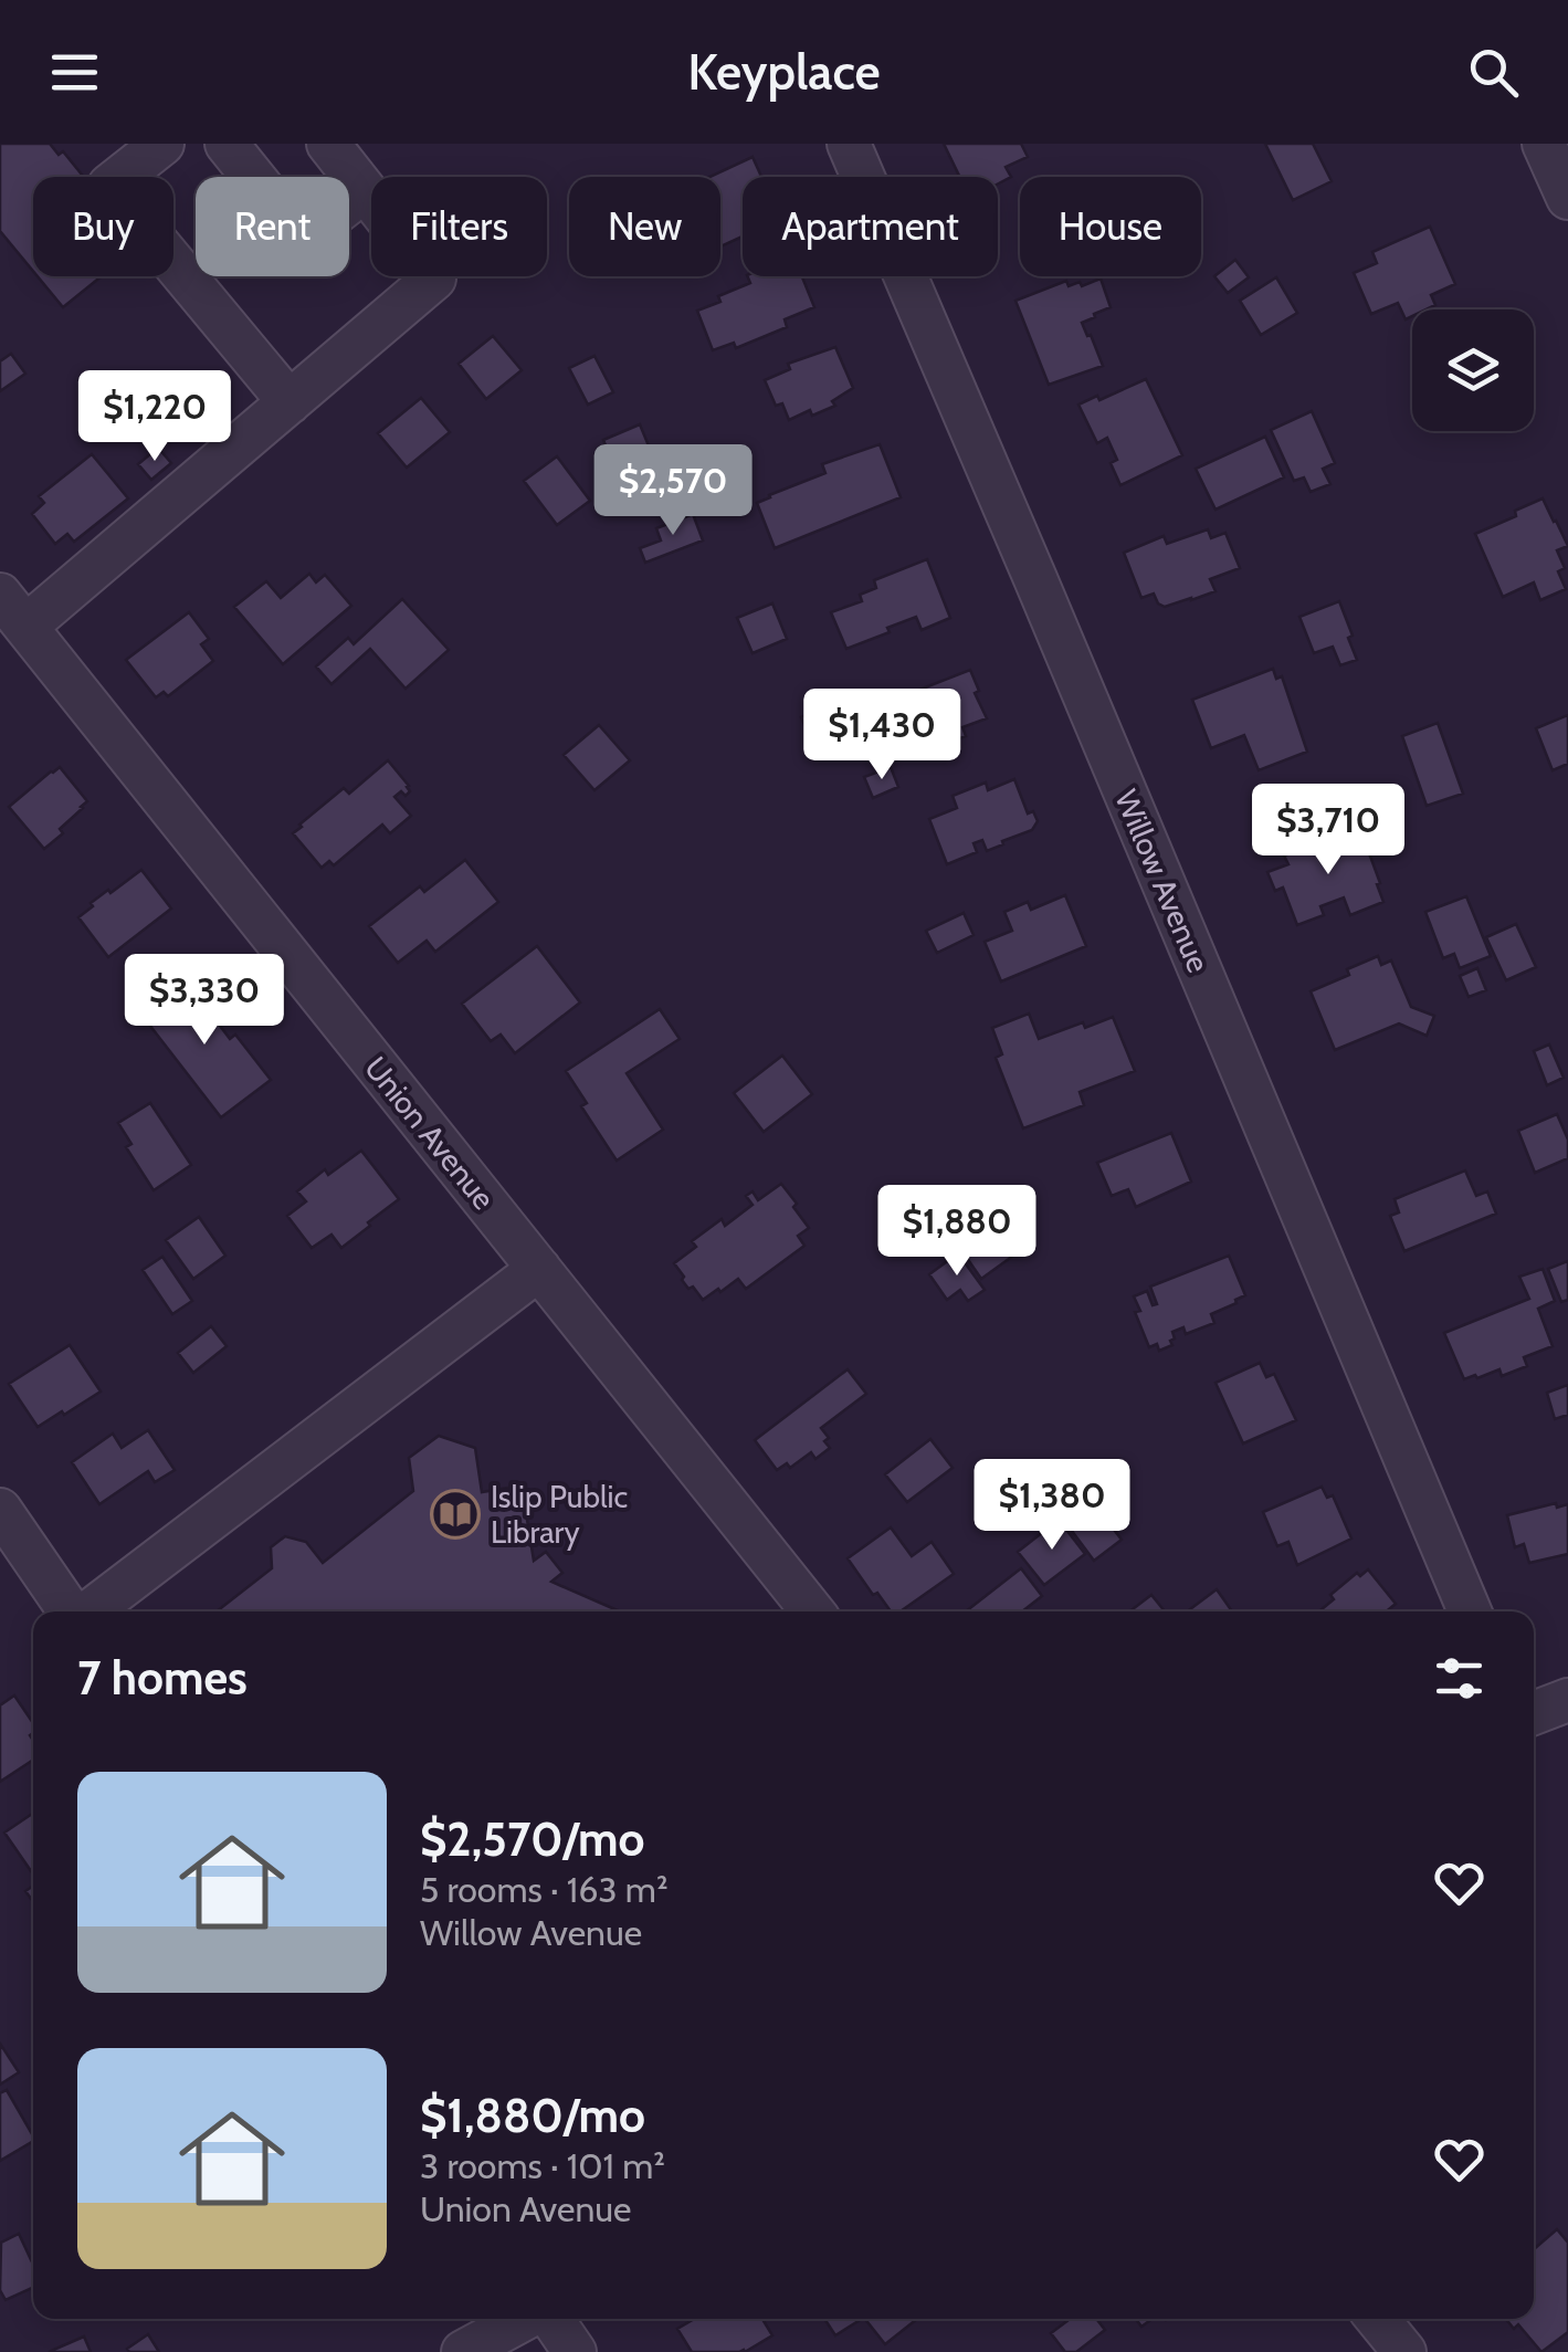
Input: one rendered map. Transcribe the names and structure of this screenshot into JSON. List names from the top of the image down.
{
  "streets": {
    "street": ["Willow Avenue", "Union Avenue"]
  },
  "places": {
    "library": ["Islip Public Library"]
  },
  "page": {
    "header": "Keyplace",
    "chip": [
      "Buy",
      "Rent",
      "Filters",
      "New",
      "Apartment",
      "House"
    ],
    "price": [
      "$1,220",
      "$2,570",
      "$1,430",
      "$3,710",
      "$3,330",
      "$1,880",
      "$1,380"
    ],
    "heading": "7 homes",
    "list": [
      {
        "name": "$2,570/mo",
        "note": "5 rooms · 163 m² · Willow Avenue"
      },
      {
        "name": "$1,880/mo",
        "note": "3 rooms · 101 m² · Union Avenue"
      }
    ]
  }
}
